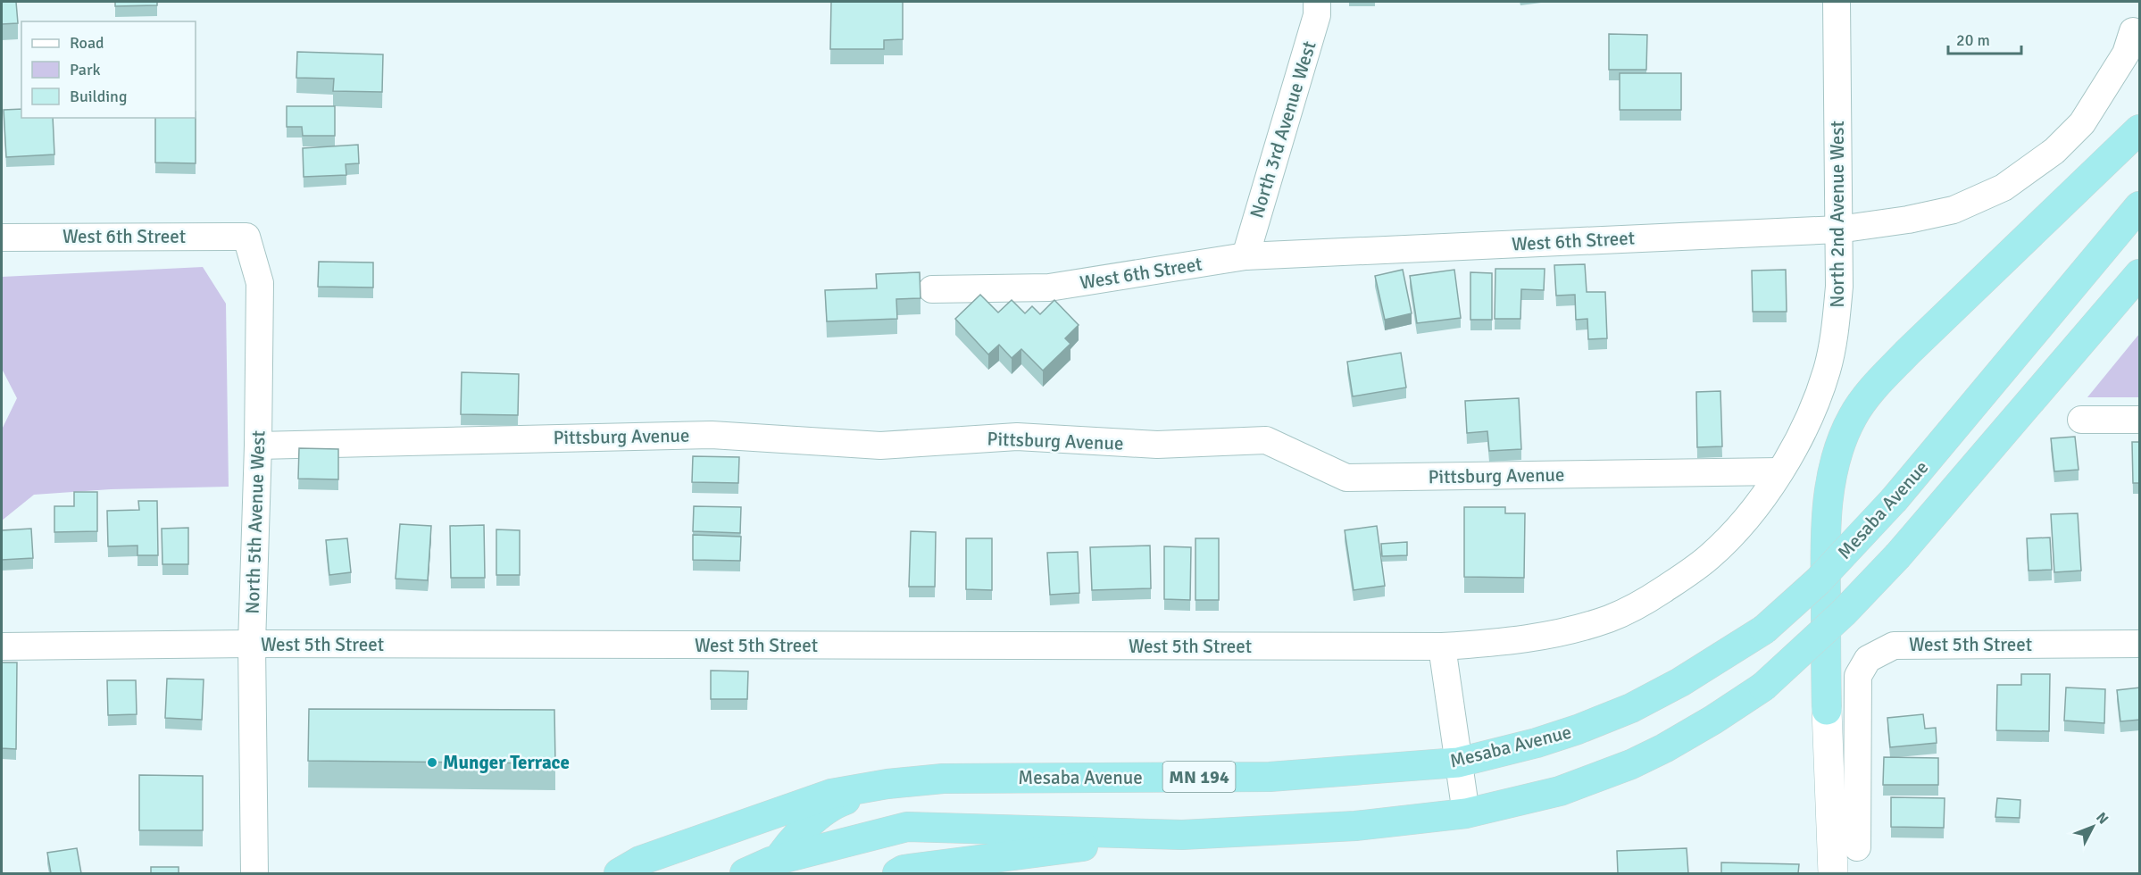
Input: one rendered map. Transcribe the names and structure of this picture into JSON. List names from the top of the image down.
{
  "streets": {
    "highway": ["Mesaba Avenue", "MN 194"],
    "street": [
      "North 3rd Avenue West",
      "North 2nd Avenue West",
      "West 6th Street",
      "Pittsburg Avenue",
      "North 5th Avenue West",
      "West 5th Street"
    ]
  },
  "crossings": [
    ["North 3rd Avenue West", "West 6th Street"],
    ["North 2nd Avenue West", "West 6th Street"],
    ["North 2nd Avenue West", "Pittsburg Avenue"],
    ["North 2nd Avenue West", "West 5th Street"],
    ["West 6th Street", "North 5th Avenue West"],
    ["Pittsburg Avenue", "North 5th Avenue West"],
    ["North 5th Avenue West", "West 5th Street"]
  ],
  "places": ["Munger Terrace"],
  "legend": ["Road", "Park", "Building"],
  "scale_bar": "20 m",
  "north": "top right"
}
